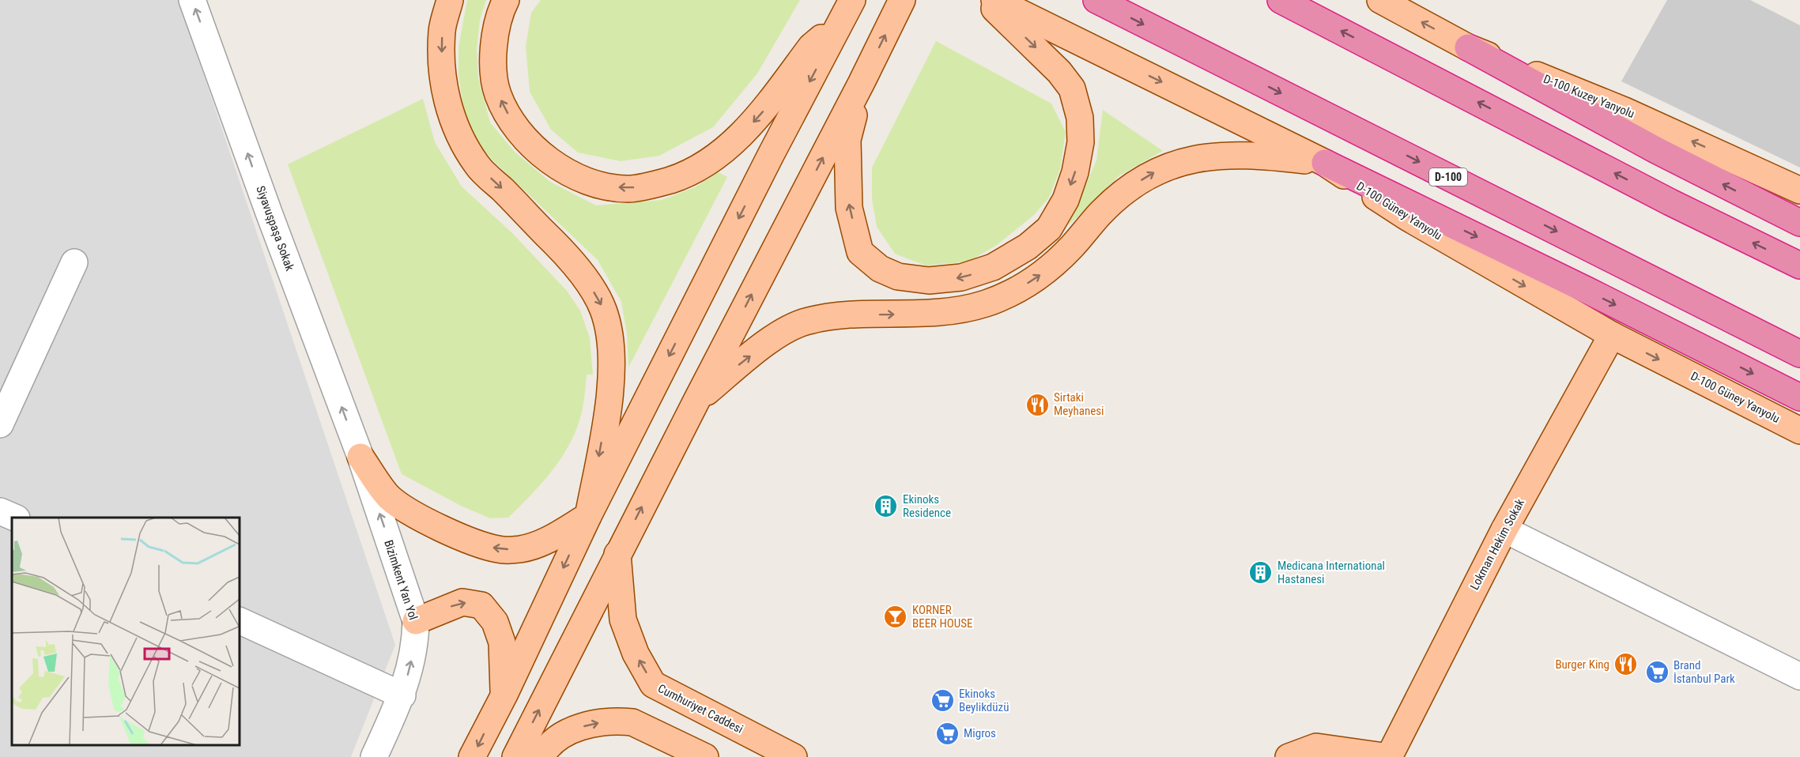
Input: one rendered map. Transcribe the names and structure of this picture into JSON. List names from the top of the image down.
{
  "streets": {
    "highway": ["D-100"],
    "main road": [
      "D-100 Kuzey Yanyolu",
      "D-100 Güney Yanyolu",
      "Lokman Hekim Sokak",
      "Cumhuriyet Caddesi"
    ],
    "street": ["Siyavuşpaşa Sokak", "Bizimkent Yan Yol"]
  },
  "crossings": [
    ["D-100 Güney Yanyolu", "Lokman Hekim Sokak"],
    ["Siyavuşpaşa Sokak", "Bizimkent Yan Yol"]
  ],
  "one_way": [
    "D-100 Kuzey Yanyolu",
    "D-100 Güney Yanyolu",
    "Siyavuşpaşa Sokak",
    "Bizimkent Yan Yol",
    "Cumhuriyet Caddesi"
  ],
  "places": {
    "restaurant": ["Sirtaki Meyhanesi", "Burger King"],
    "building": ["Ekinoks Residence", "Medicana International Hastanesi"],
    "bar": ["KORNER BEER HOUSE"],
    "supermarket": ["Brand İstanbul Park", "Ekinoks Beylikdüzü", "Migros"]
  }
}
